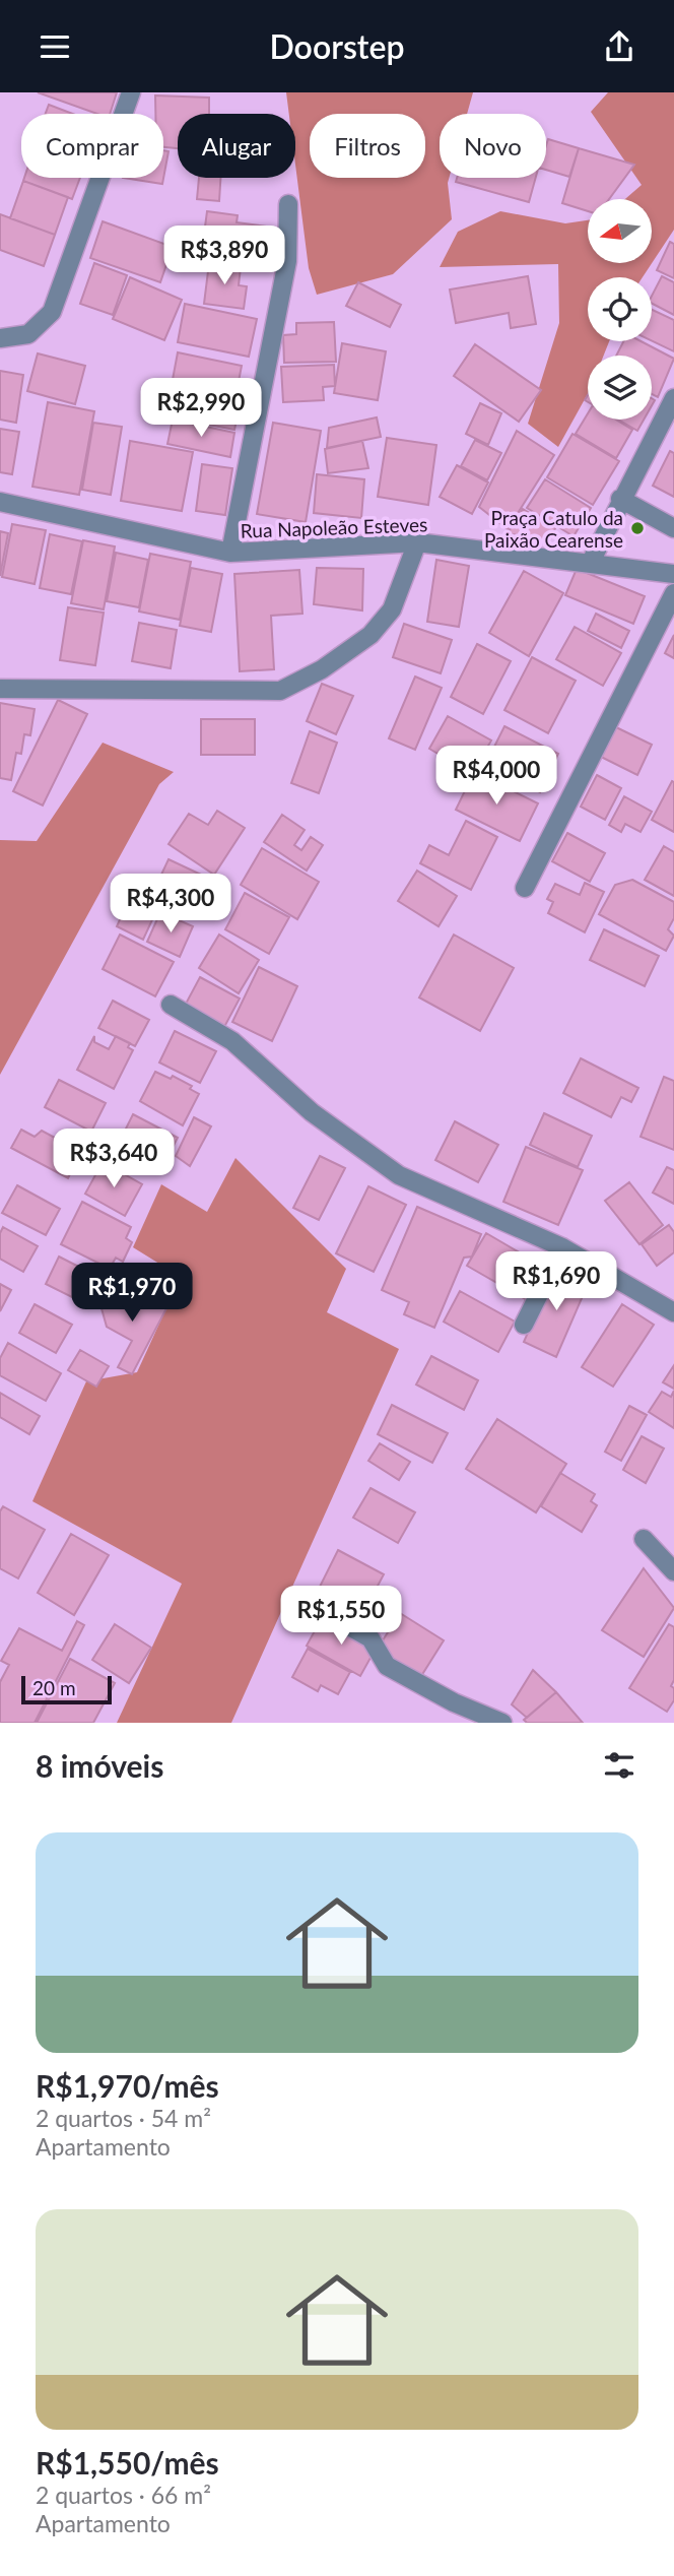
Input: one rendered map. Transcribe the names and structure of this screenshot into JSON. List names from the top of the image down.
{
  "streets": {
    "street": ["Rua Napoleão Esteves"]
  },
  "places": ["Praça Catulo da Paixão Cearense"],
  "scale_bar": "20 m",
  "north": "left",
  "page": {
    "header": "Doorstep",
    "chip": [
      "Comprar",
      "Alugar",
      "Filtros",
      "Novo"
    ],
    "price": [
      "R$3,890",
      "R$2,990",
      "R$4,000",
      "R$4,300",
      "R$3,640",
      "R$1,690",
      "R$1,970",
      "R$1,550"
    ],
    "scale": "20 m",
    "heading": "8 imóveis",
    "list": [
      {
        "name": "R$1,970/mês",
        "note": "2 quartos · 54 m² · Apartamento"
      },
      {
        "name": "R$1,550/mês",
        "note": "2 quartos · 66 m² · Apartamento"
      }
    ]
  }
}
